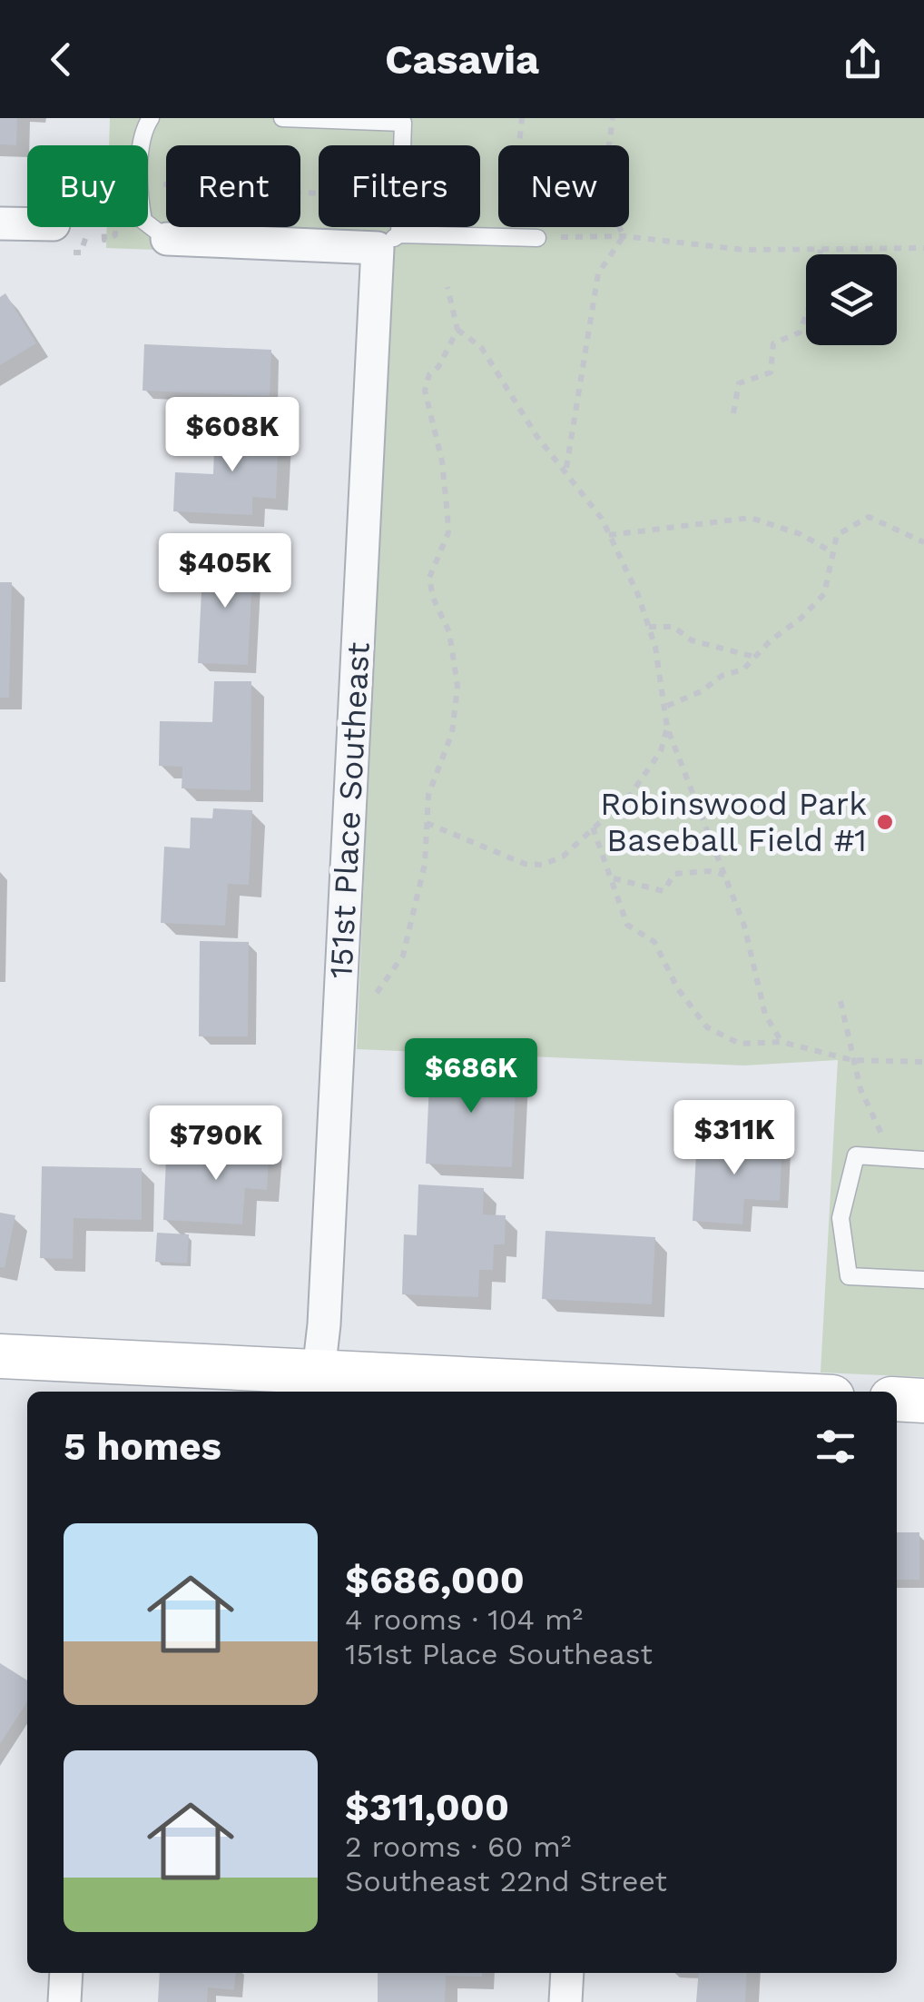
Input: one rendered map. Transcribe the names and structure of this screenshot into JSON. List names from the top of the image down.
{
  "streets": {
    "street": ["151st Place Southeast"]
  },
  "places": ["Robinswood Park Baseball Field #1"],
  "page": {
    "header": "Casavia",
    "chip": [
      "Buy",
      "Rent",
      "Filters",
      "New"
    ],
    "price": [
      "$608K",
      "$405K",
      "$686K",
      "$311K",
      "$790K"
    ],
    "heading": "5 homes",
    "list": [
      {
        "name": "$686,000",
        "note": "4 rooms · 104 m² · 151st Place Southeast"
      },
      {
        "name": "$311,000",
        "note": "2 rooms · 60 m² · Southeast 22nd Street"
      }
    ]
  }
}
